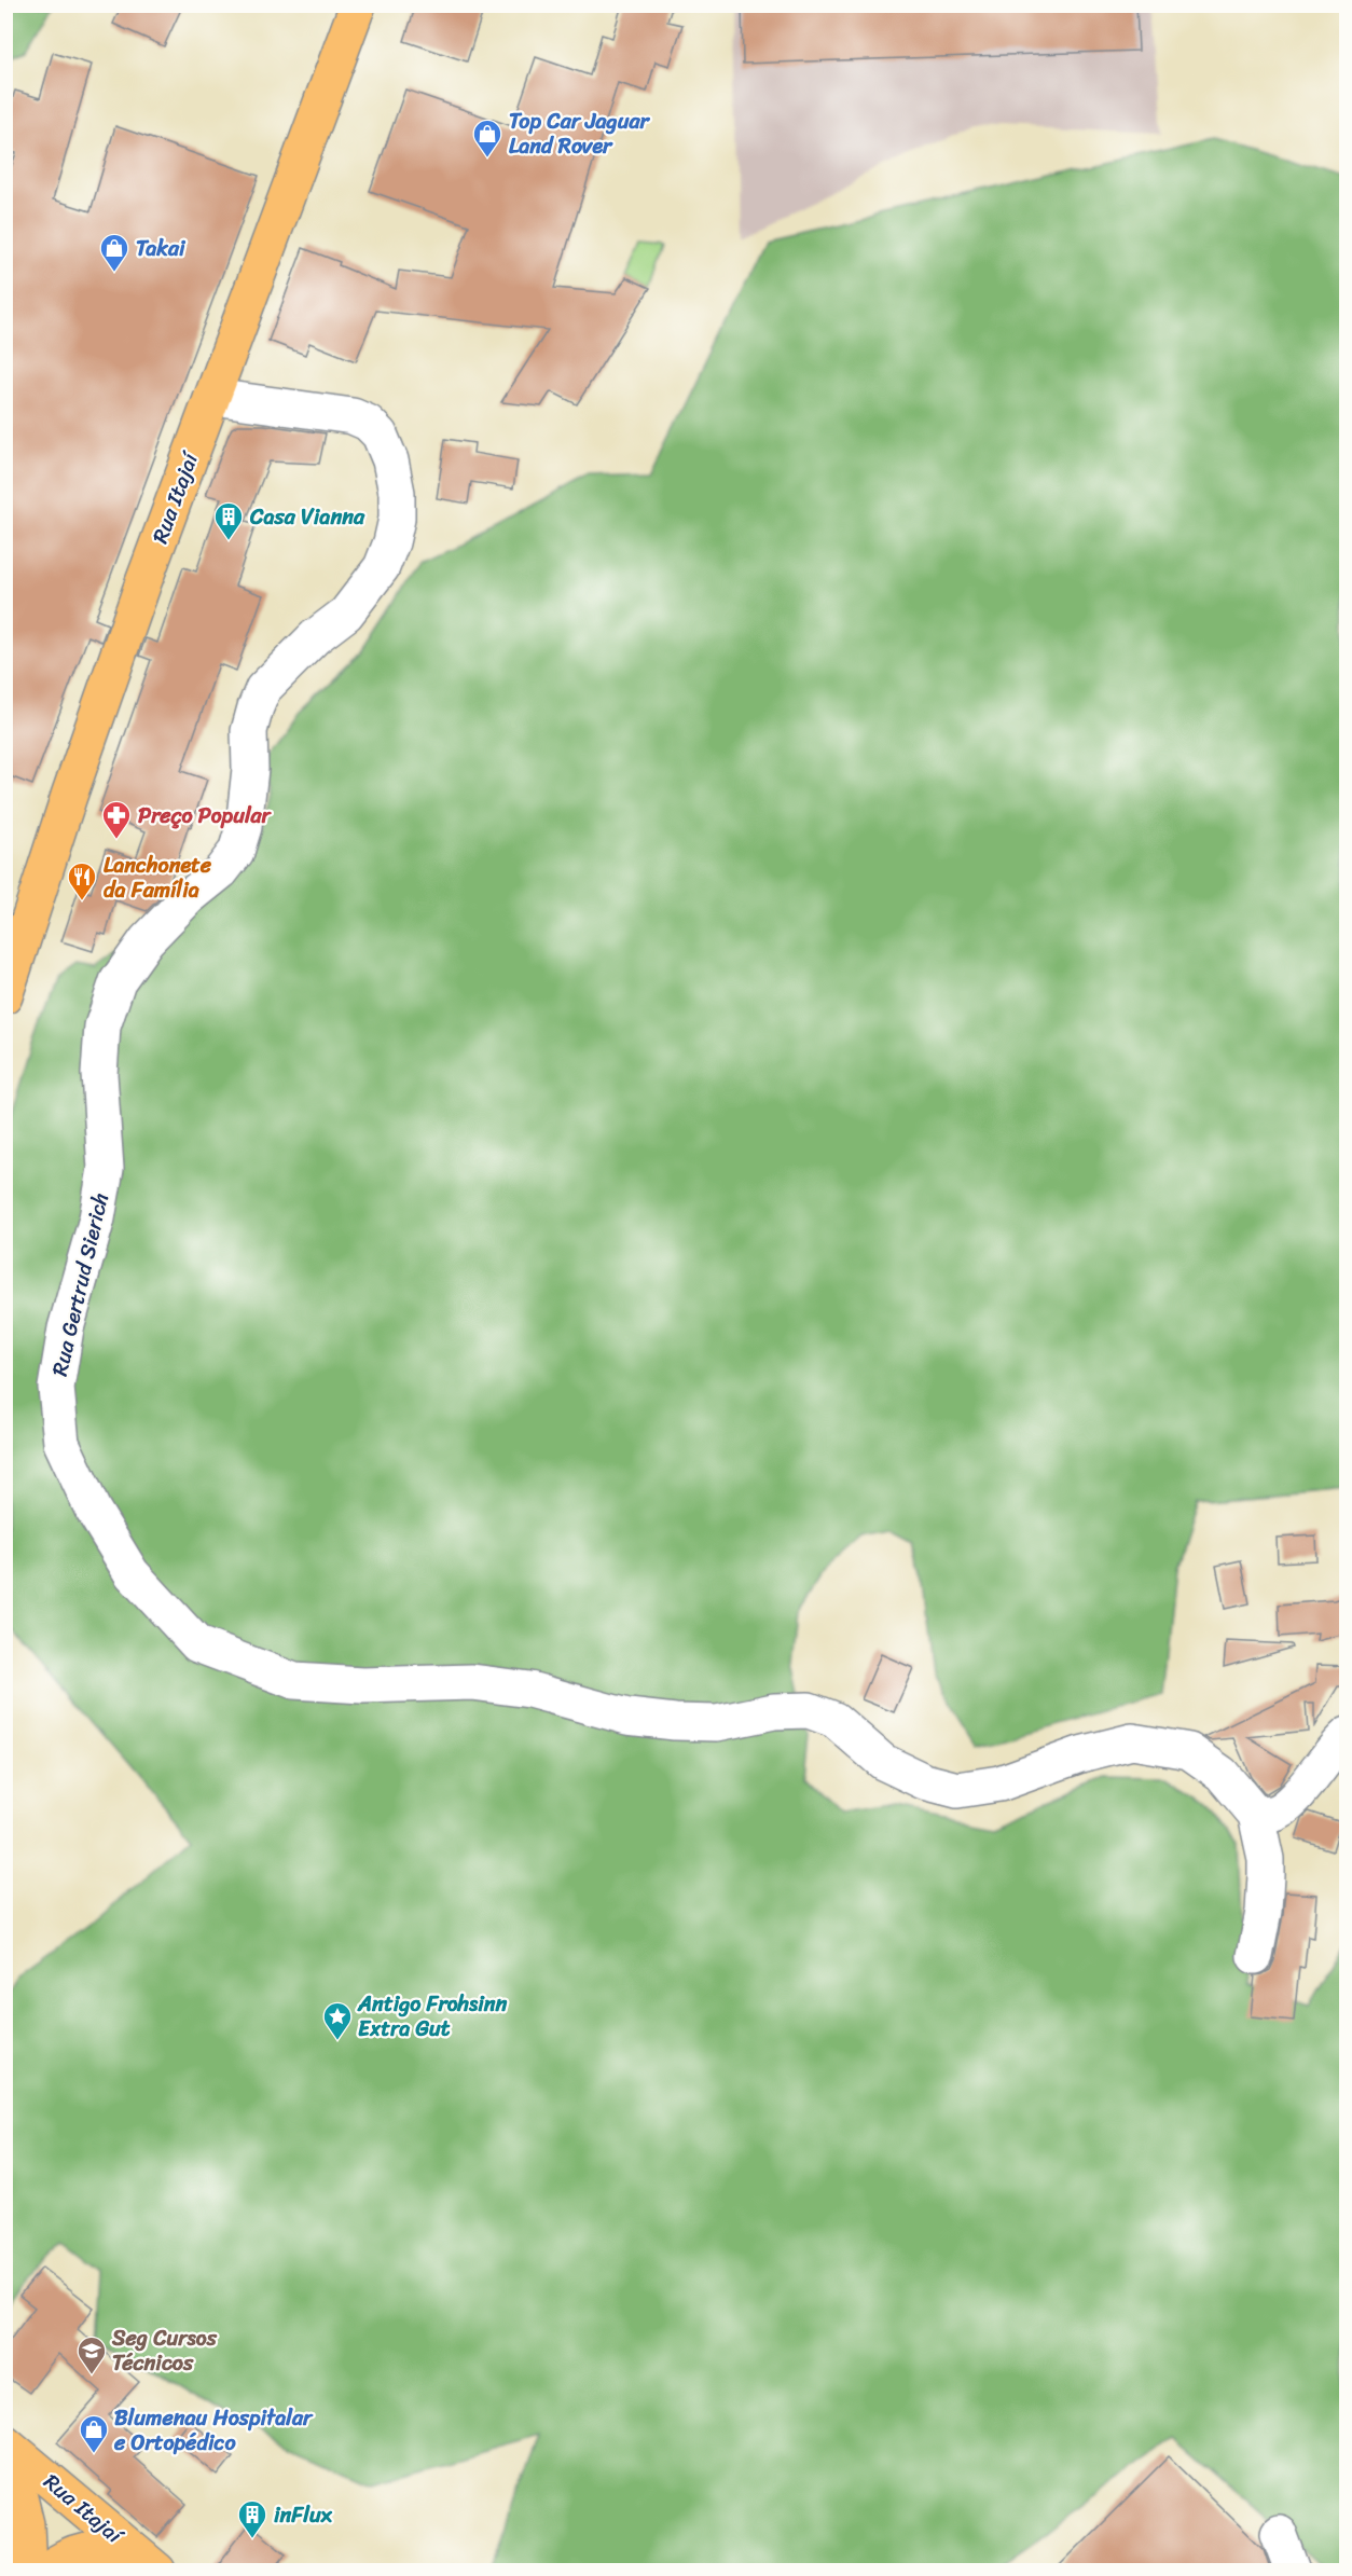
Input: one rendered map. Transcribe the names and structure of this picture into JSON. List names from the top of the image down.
{
  "streets": {
    "main road": ["Rua Itajaí"],
    "street": ["Rua Gertrud Sierich"]
  },
  "crossings": [
    ["Rua Itajaí", "Rua Gertrud Sierich"]
  ],
  "places": {
    "shop": ["Top Car Jaguar Land Rover", "Takai", "Blumenau Hospitalar e Ortopédico"],
    "building": ["Casa Vianna", "inFlux"],
    "pharmacy": ["Preço Popular"],
    "restaurant": ["Lanchonete da Família"],
    "place": ["Antigo Frohsinn Extra Gut"],
    "school or university": ["Seg Cursos Técnicos"]
  }
}
